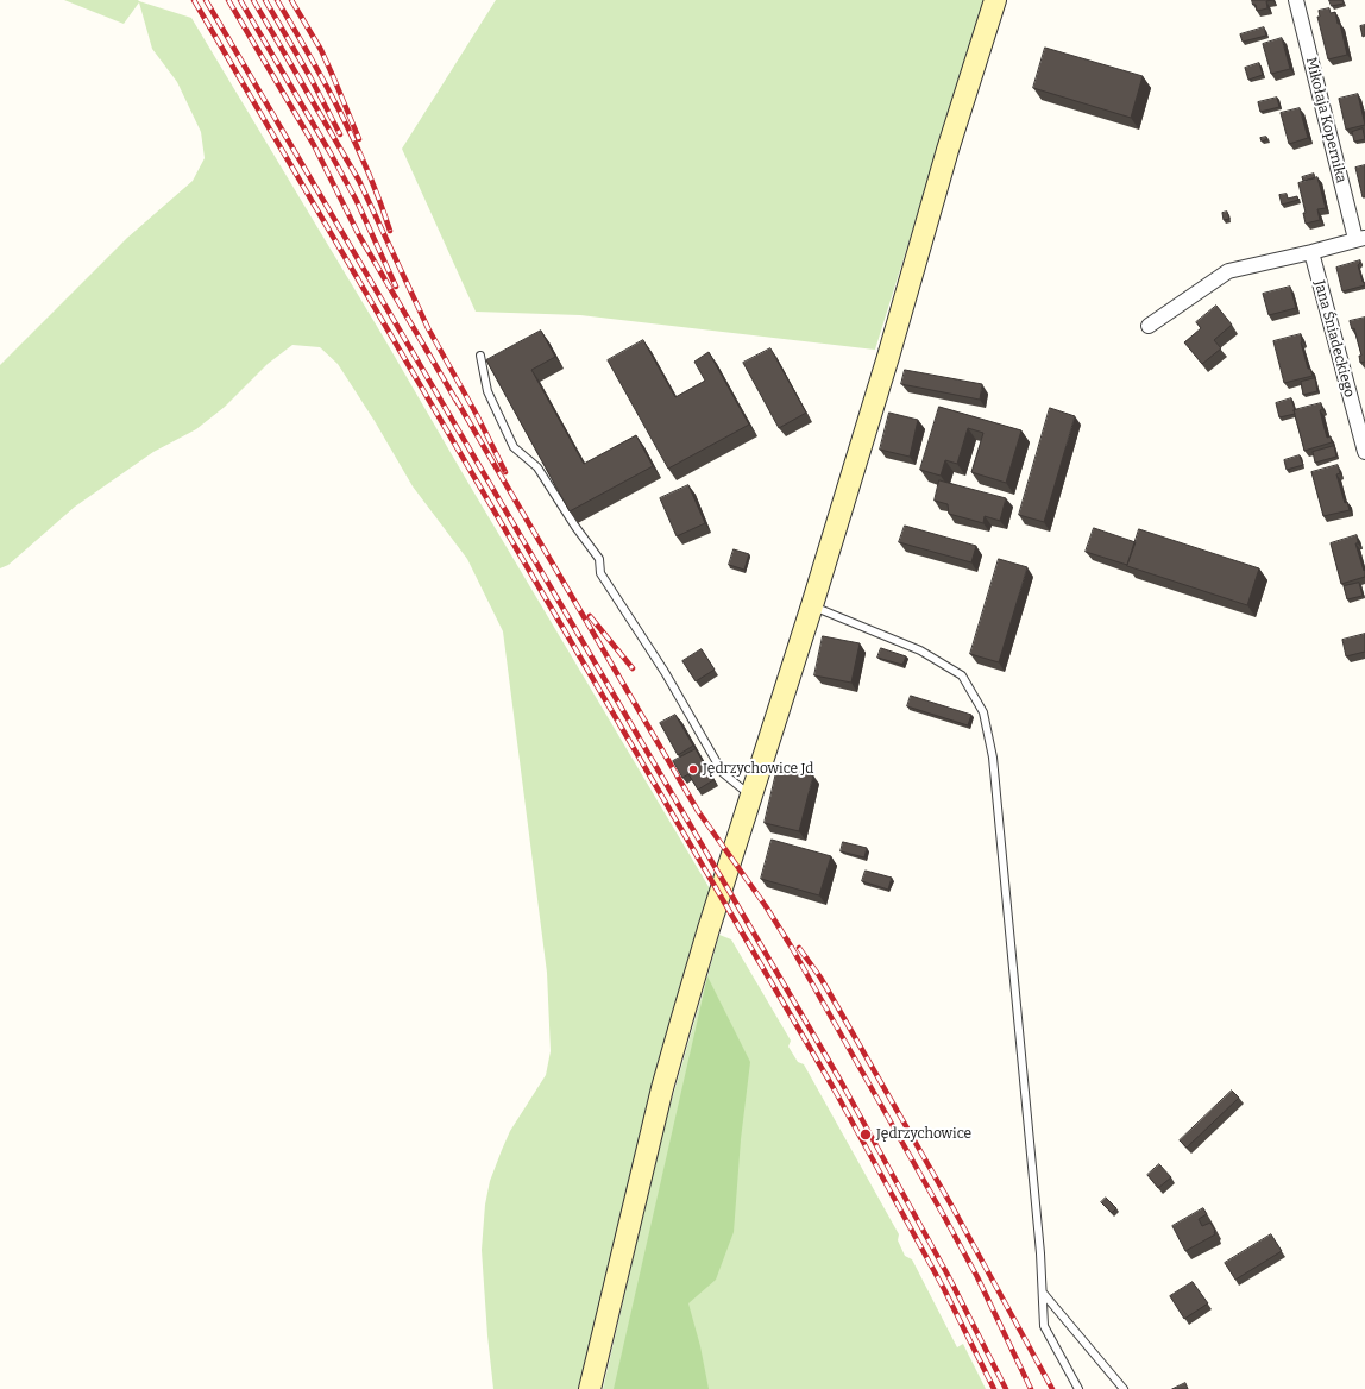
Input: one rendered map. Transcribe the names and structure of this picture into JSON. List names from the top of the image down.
{
  "streets": {
    "street": ["Mikołaja Kopernika", "Jana Śniadeckiego"]
  },
  "places": ["Jędrzychowice Jd", "Jędrzychowice"]
}
